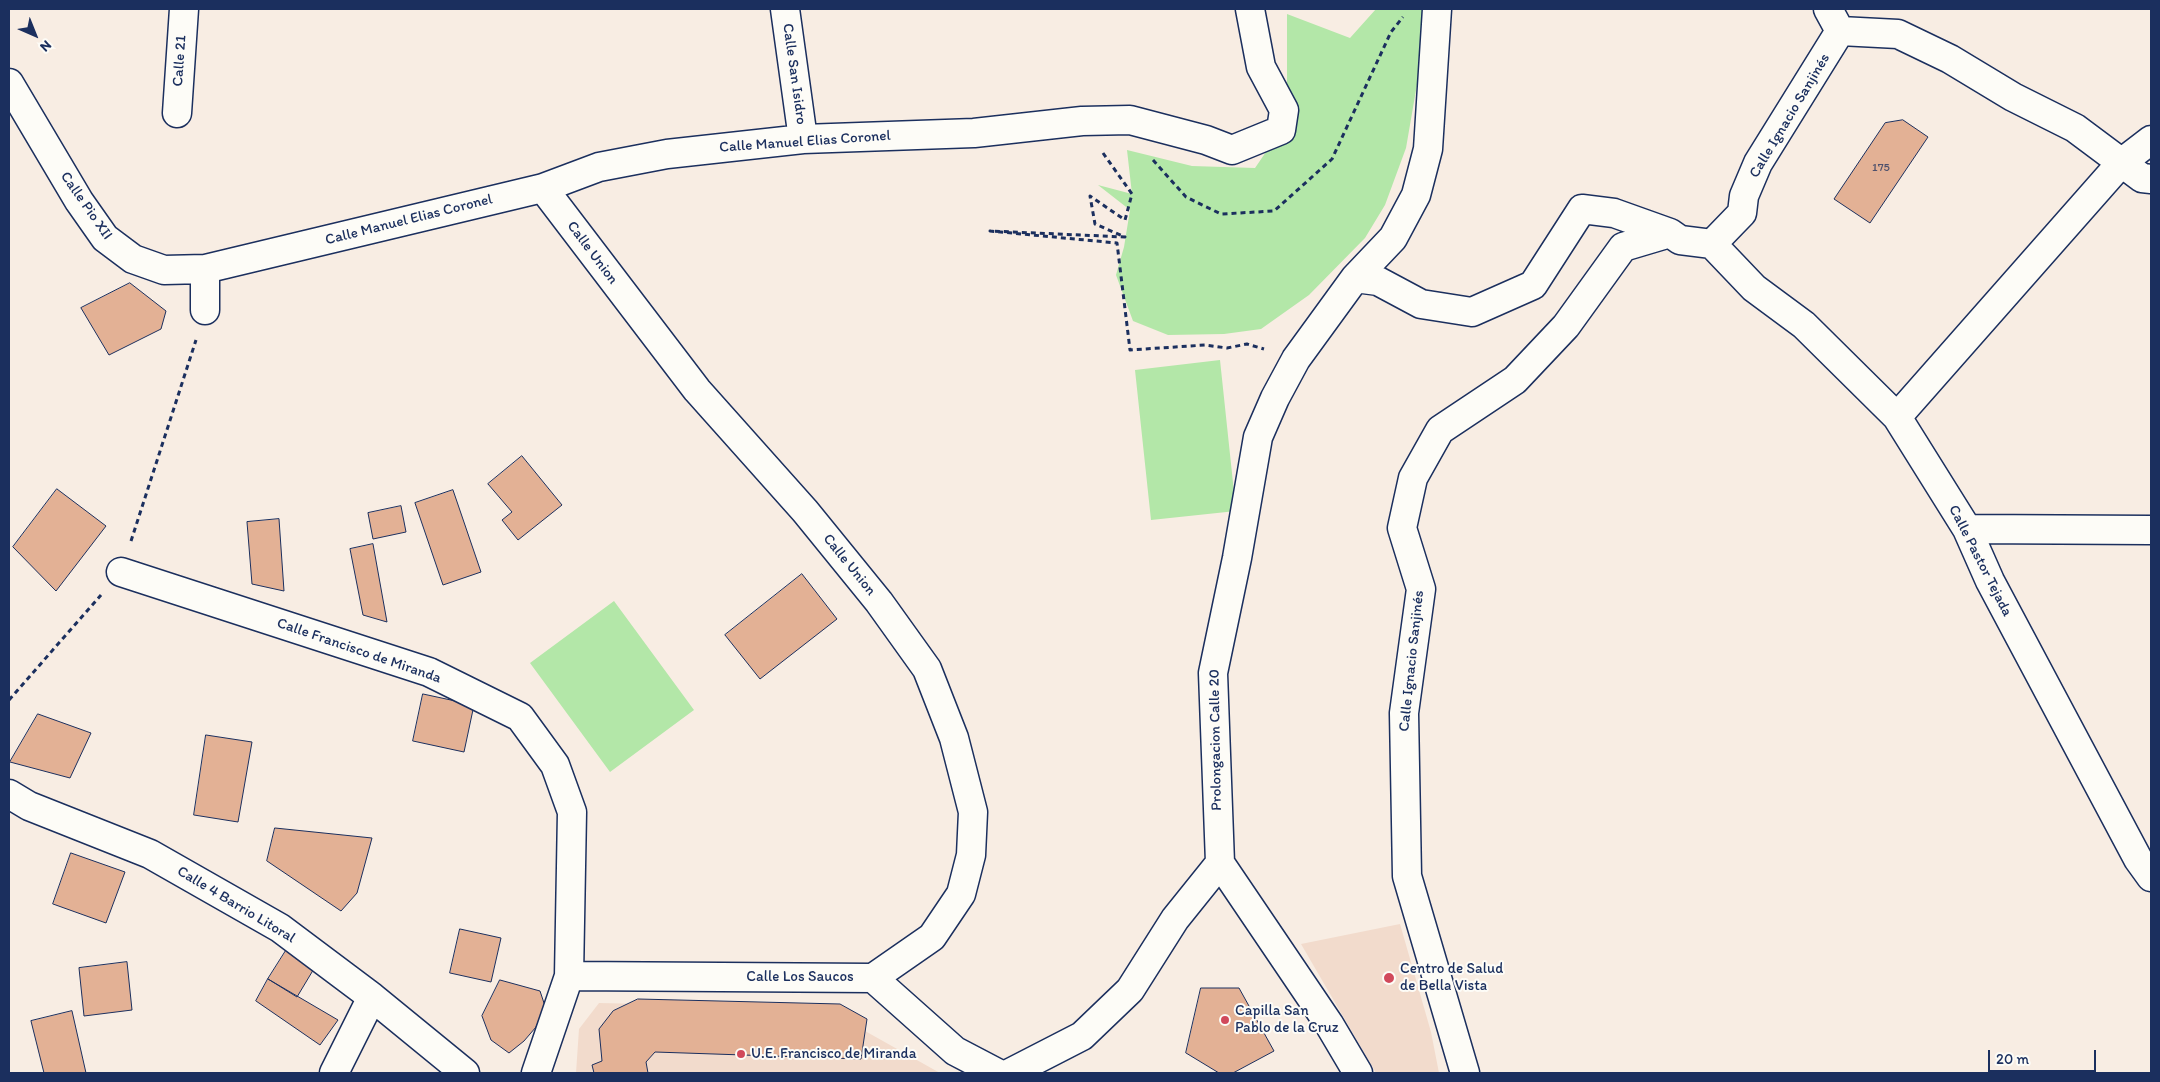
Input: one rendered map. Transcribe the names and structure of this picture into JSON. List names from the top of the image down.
{
  "streets": {
    "street": [
      "Calle 21",
      "Calle San Isidro",
      "Calle Ignacio Sanjinés",
      "Calle Manuel Elias Coronel",
      "Calle Pio XII",
      "Calle Union",
      "Calle Pastor Tejada",
      "Calle Francisco de Miranda",
      "Prolongacion Calle 20",
      "Calle 4 Barrio Litoral",
      "Calle Los Saucos"
    ]
  },
  "crossings": [
    ["Calle San Isidro", "Calle Manuel Elias Coronel"],
    ["Calle Ignacio Sanjinés", "Calle Pastor Tejada"],
    ["Calle Manuel Elias Coronel", "Calle Pio XII"],
    ["Calle Manuel Elias Coronel", "Calle Union"],
    ["Calle Union", "Calle Los Saucos"],
    ["Calle Francisco de Miranda", "Calle Los Saucos"]
  ],
  "places": ["Centro de Salud de Bella Vista", "Capilla San Pablo de la Cruz", "U.E. Francisco de Miranda"],
  "house_numbers": ["175"],
  "scale_bar": "20 m",
  "north": "bottom right"
}
